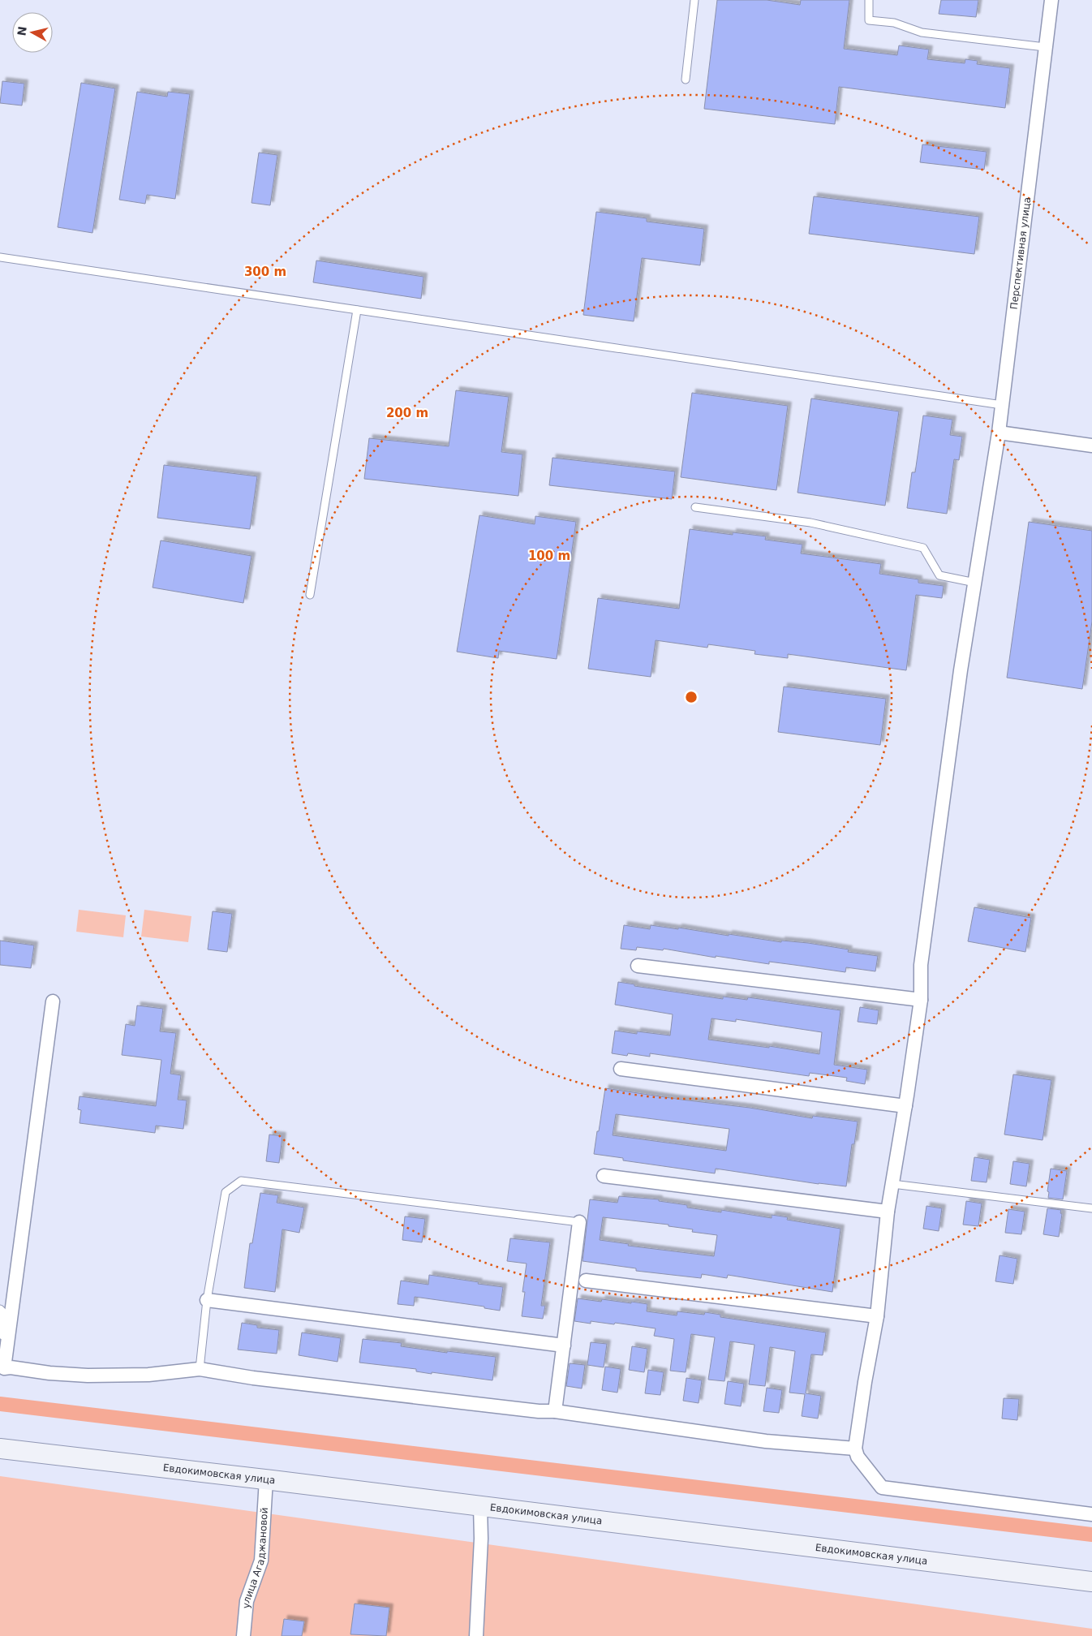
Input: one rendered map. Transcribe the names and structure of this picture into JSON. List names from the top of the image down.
{
  "streets": {
    "main road": ["Евдокимовская улица"],
    "street": ["Перспективная улица", "улица Агаджановой"]
  },
  "crossings": [
    ["Евдокимовская улица", "улица Агаджановой"]
  ],
  "north": "left",
  "rings": ["300 m", "200 m", "100 m"]
}
